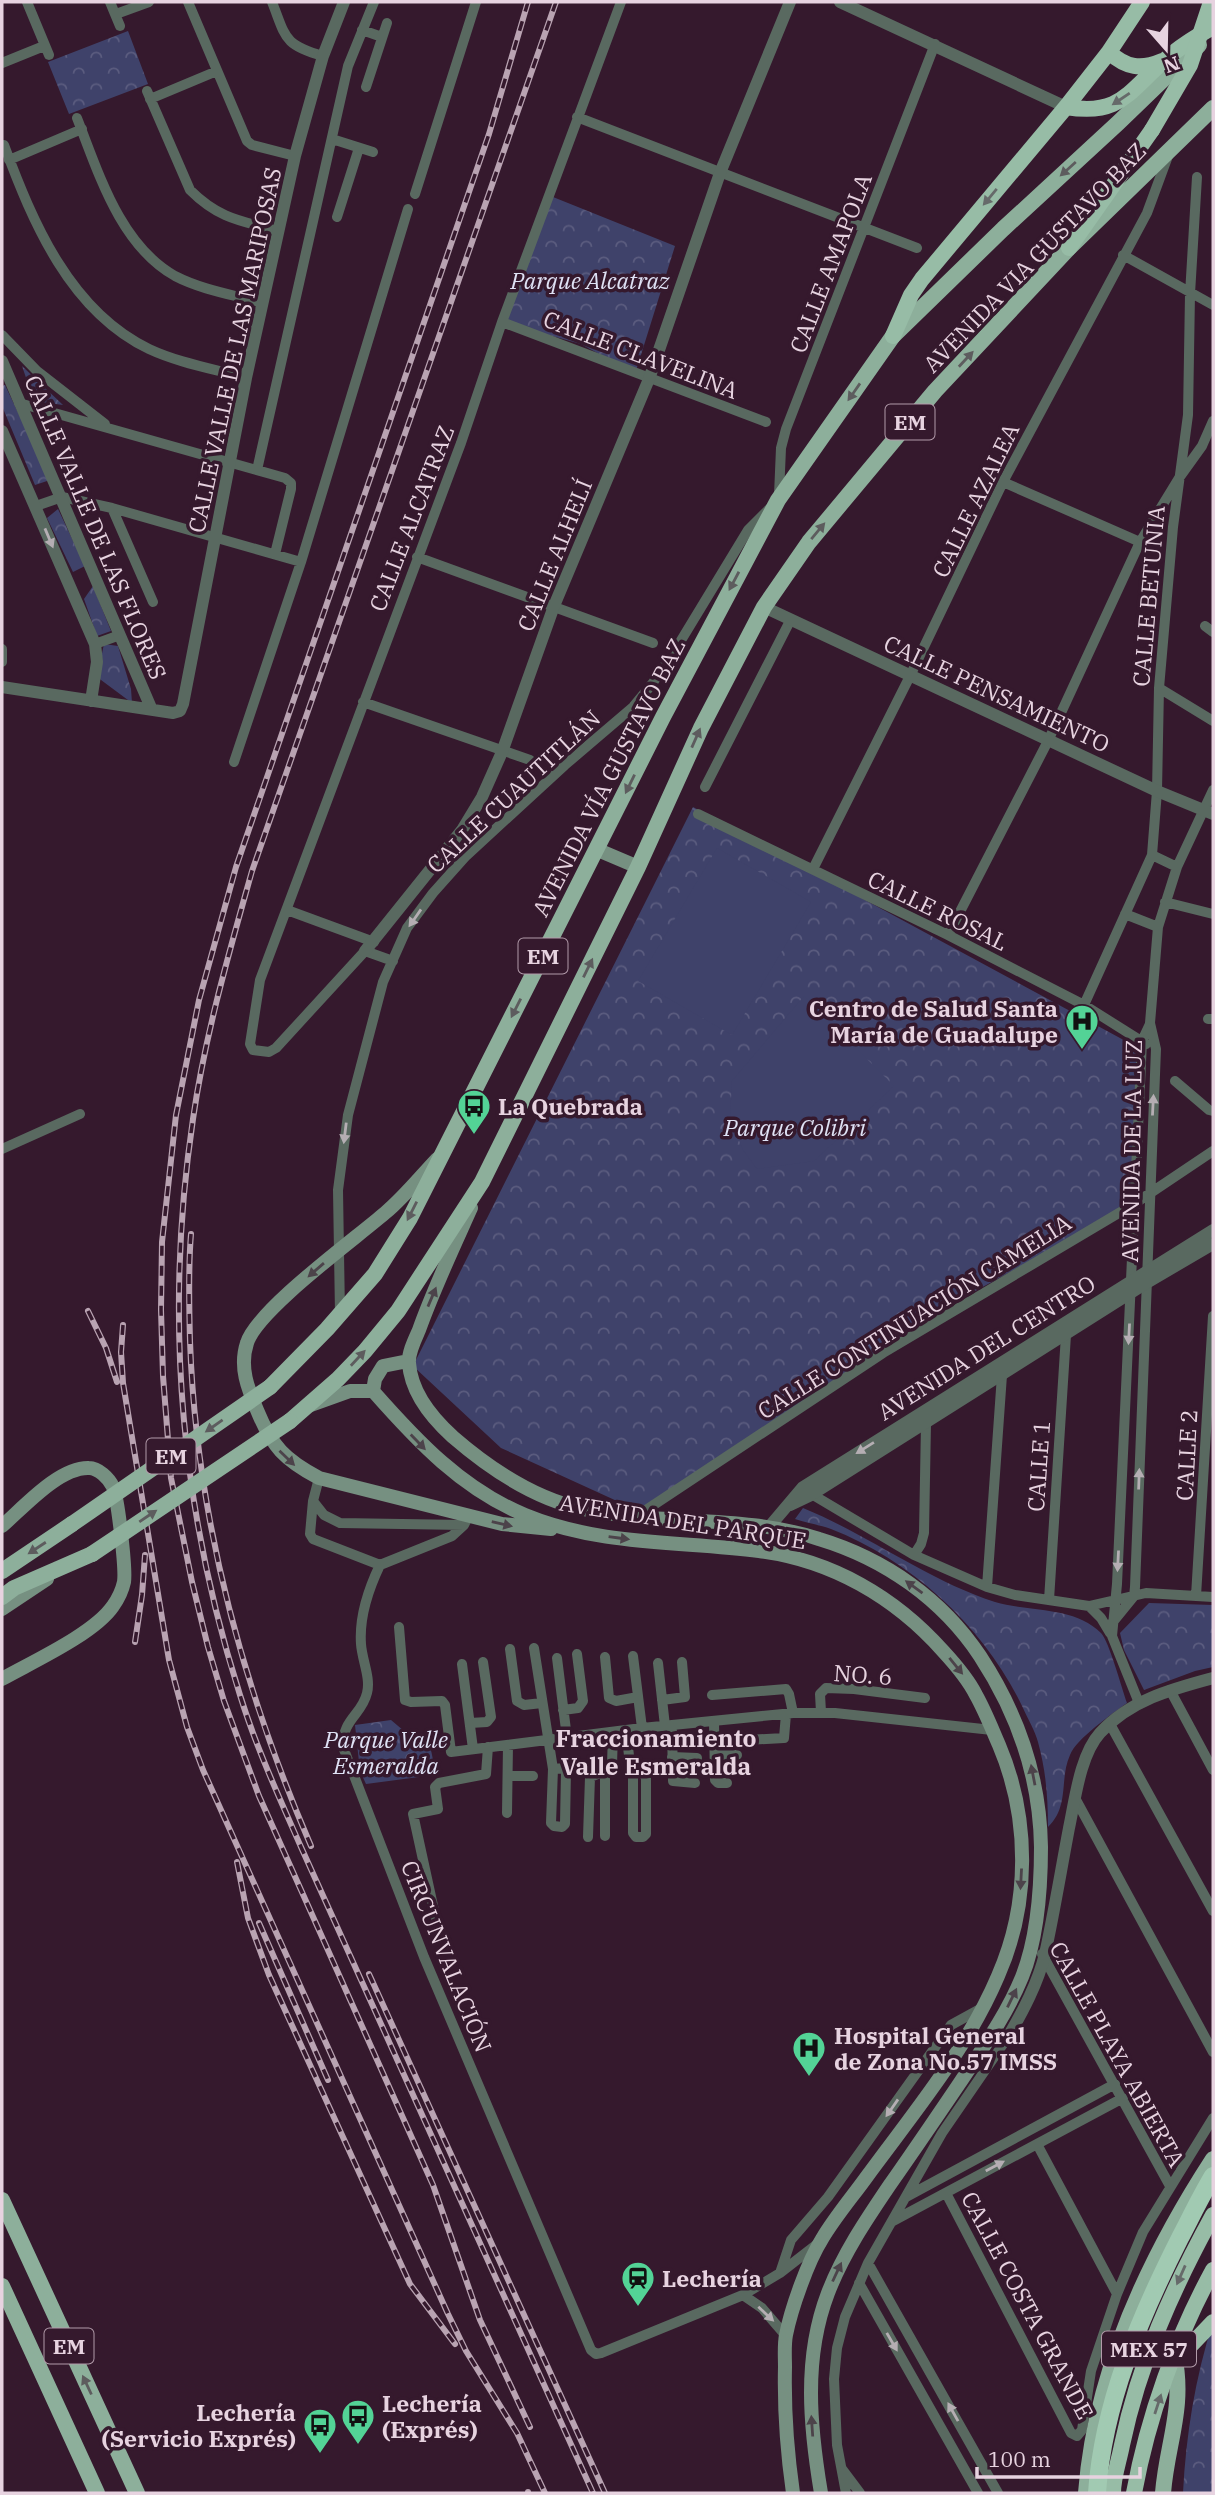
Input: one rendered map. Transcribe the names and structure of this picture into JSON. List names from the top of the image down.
{
  "streets": {
    "highway": ["MEX 57"],
    "main road": [
      "AVENIDA VIA GUSTAVO BAZ",
      "EM",
      "AVENIDA VÍA GUSTAVO BAZ",
      "AVENIDA DEL PARQUE"
    ],
    "street": [
      "CALLE AMAPOLA",
      "CALLE VALLE DE LAS MARIPOSAS",
      "CALLE CLAVELINA",
      "CALLE AZALEA",
      "CALLE ALCATRAZ",
      "CALLE VALLE DE LAS FLORES",
      "CALLE ALHELÍ",
      "CALLE BETUNIA",
      "CALLE PENSAMIENTO",
      "CALLE CUAUTITLÁN",
      "CALLE ROSAL",
      "AVENIDA DE LA LUZ",
      "CALLE CONTINUACIÓN CAMELIA",
      "AVENIDA DEL CENTRO",
      "CALLE 2",
      "CALLE 1",
      "NO. 6",
      "CIRCUNVALACIÓN",
      "CALLE PLAYA ABIERTA",
      "CALLE COSTA GRANDE"
    ]
  },
  "crossings": [
    ["AVENIDA VIA GUSTAVO BAZ", "CALLE AMAPOLA"],
    ["AVENIDA VIA GUSTAVO BAZ", "EM"],
    ["AVENIDA VIA GUSTAVO BAZ", "CALLE AZALEA"],
    ["AVENIDA VIA GUSTAVO BAZ", "CALLE PENSAMIENTO"],
    ["AVENIDA VIA GUSTAVO BAZ", "AVENIDA VÍA GUSTAVO BAZ"],
    ["AVENIDA VIA GUSTAVO BAZ", "CALLE CUAUTITLÁN"],
    ["CALLE AMAPOLA", "AVENIDA VÍA GUSTAVO BAZ"],
    ["CALLE AMAPOLA", "CALLE CUAUTITLÁN"],
    ["CALLE VALLE DE LAS MARIPOSAS", "CALLE VALLE DE LAS FLORES"],
    ["CALLE CLAVELINA", "CALLE ALCATRAZ"],
    ["CALLE CLAVELINA", "CALLE ALHELÍ"],
    ["EM", "CALLE PENSAMIENTO"],
    ["CALLE AZALEA", "CALLE PENSAMIENTO"],
    ["CALLE AZALEA", "CALLE ROSAL"],
    ["CALLE ALCATRAZ", "CALLE ALHELÍ"],
    ["CALLE BETUNIA", "CALLE PENSAMIENTO"],
    ["CALLE BETUNIA", "CALLE ROSAL"],
    ["AVENIDA VÍA GUSTAVO BAZ", "CALLE CUAUTITLÁN"],
    ["CALLE ROSAL", "AVENIDA DE LA LUZ"],
    ["AVENIDA DE LA LUZ", "CALLE CONTINUACIÓN CAMELIA"],
    ["AVENIDA DE LA LUZ", "AVENIDA DEL CENTRO"],
    ["CALLE CONTINUACIÓN CAMELIA", "AVENIDA DEL PARQUE"],
    ["AVENIDA DEL CENTRO", "CALLE 1"],
    ["AVENIDA DEL CENTRO", "AVENIDA DEL PARQUE"],
    ["AVENIDA DEL PARQUE", "CALLE PLAYA ABIERTA"]
  ],
  "one_way": ["CALLE CUAUTITLÁN"],
  "districts": ["Fraccionamiento Valle Esmeralda"],
  "parks": ["Parque Alcatraz", "Parque Colibri", "Parque Valle Esmeralda"],
  "places": {
    "hospital": ["Centro de Salud Santa María de Guadalupe", "Hospital General de Zona No.57 IMSS"],
    "bus stop": ["La Quebrada", "Lechería (Exprés)", "Lechería (Servicio Exprés)"],
    "station": ["Lechería"]
  },
  "scale_bar": "100 m",
  "north": "bottom"
}
